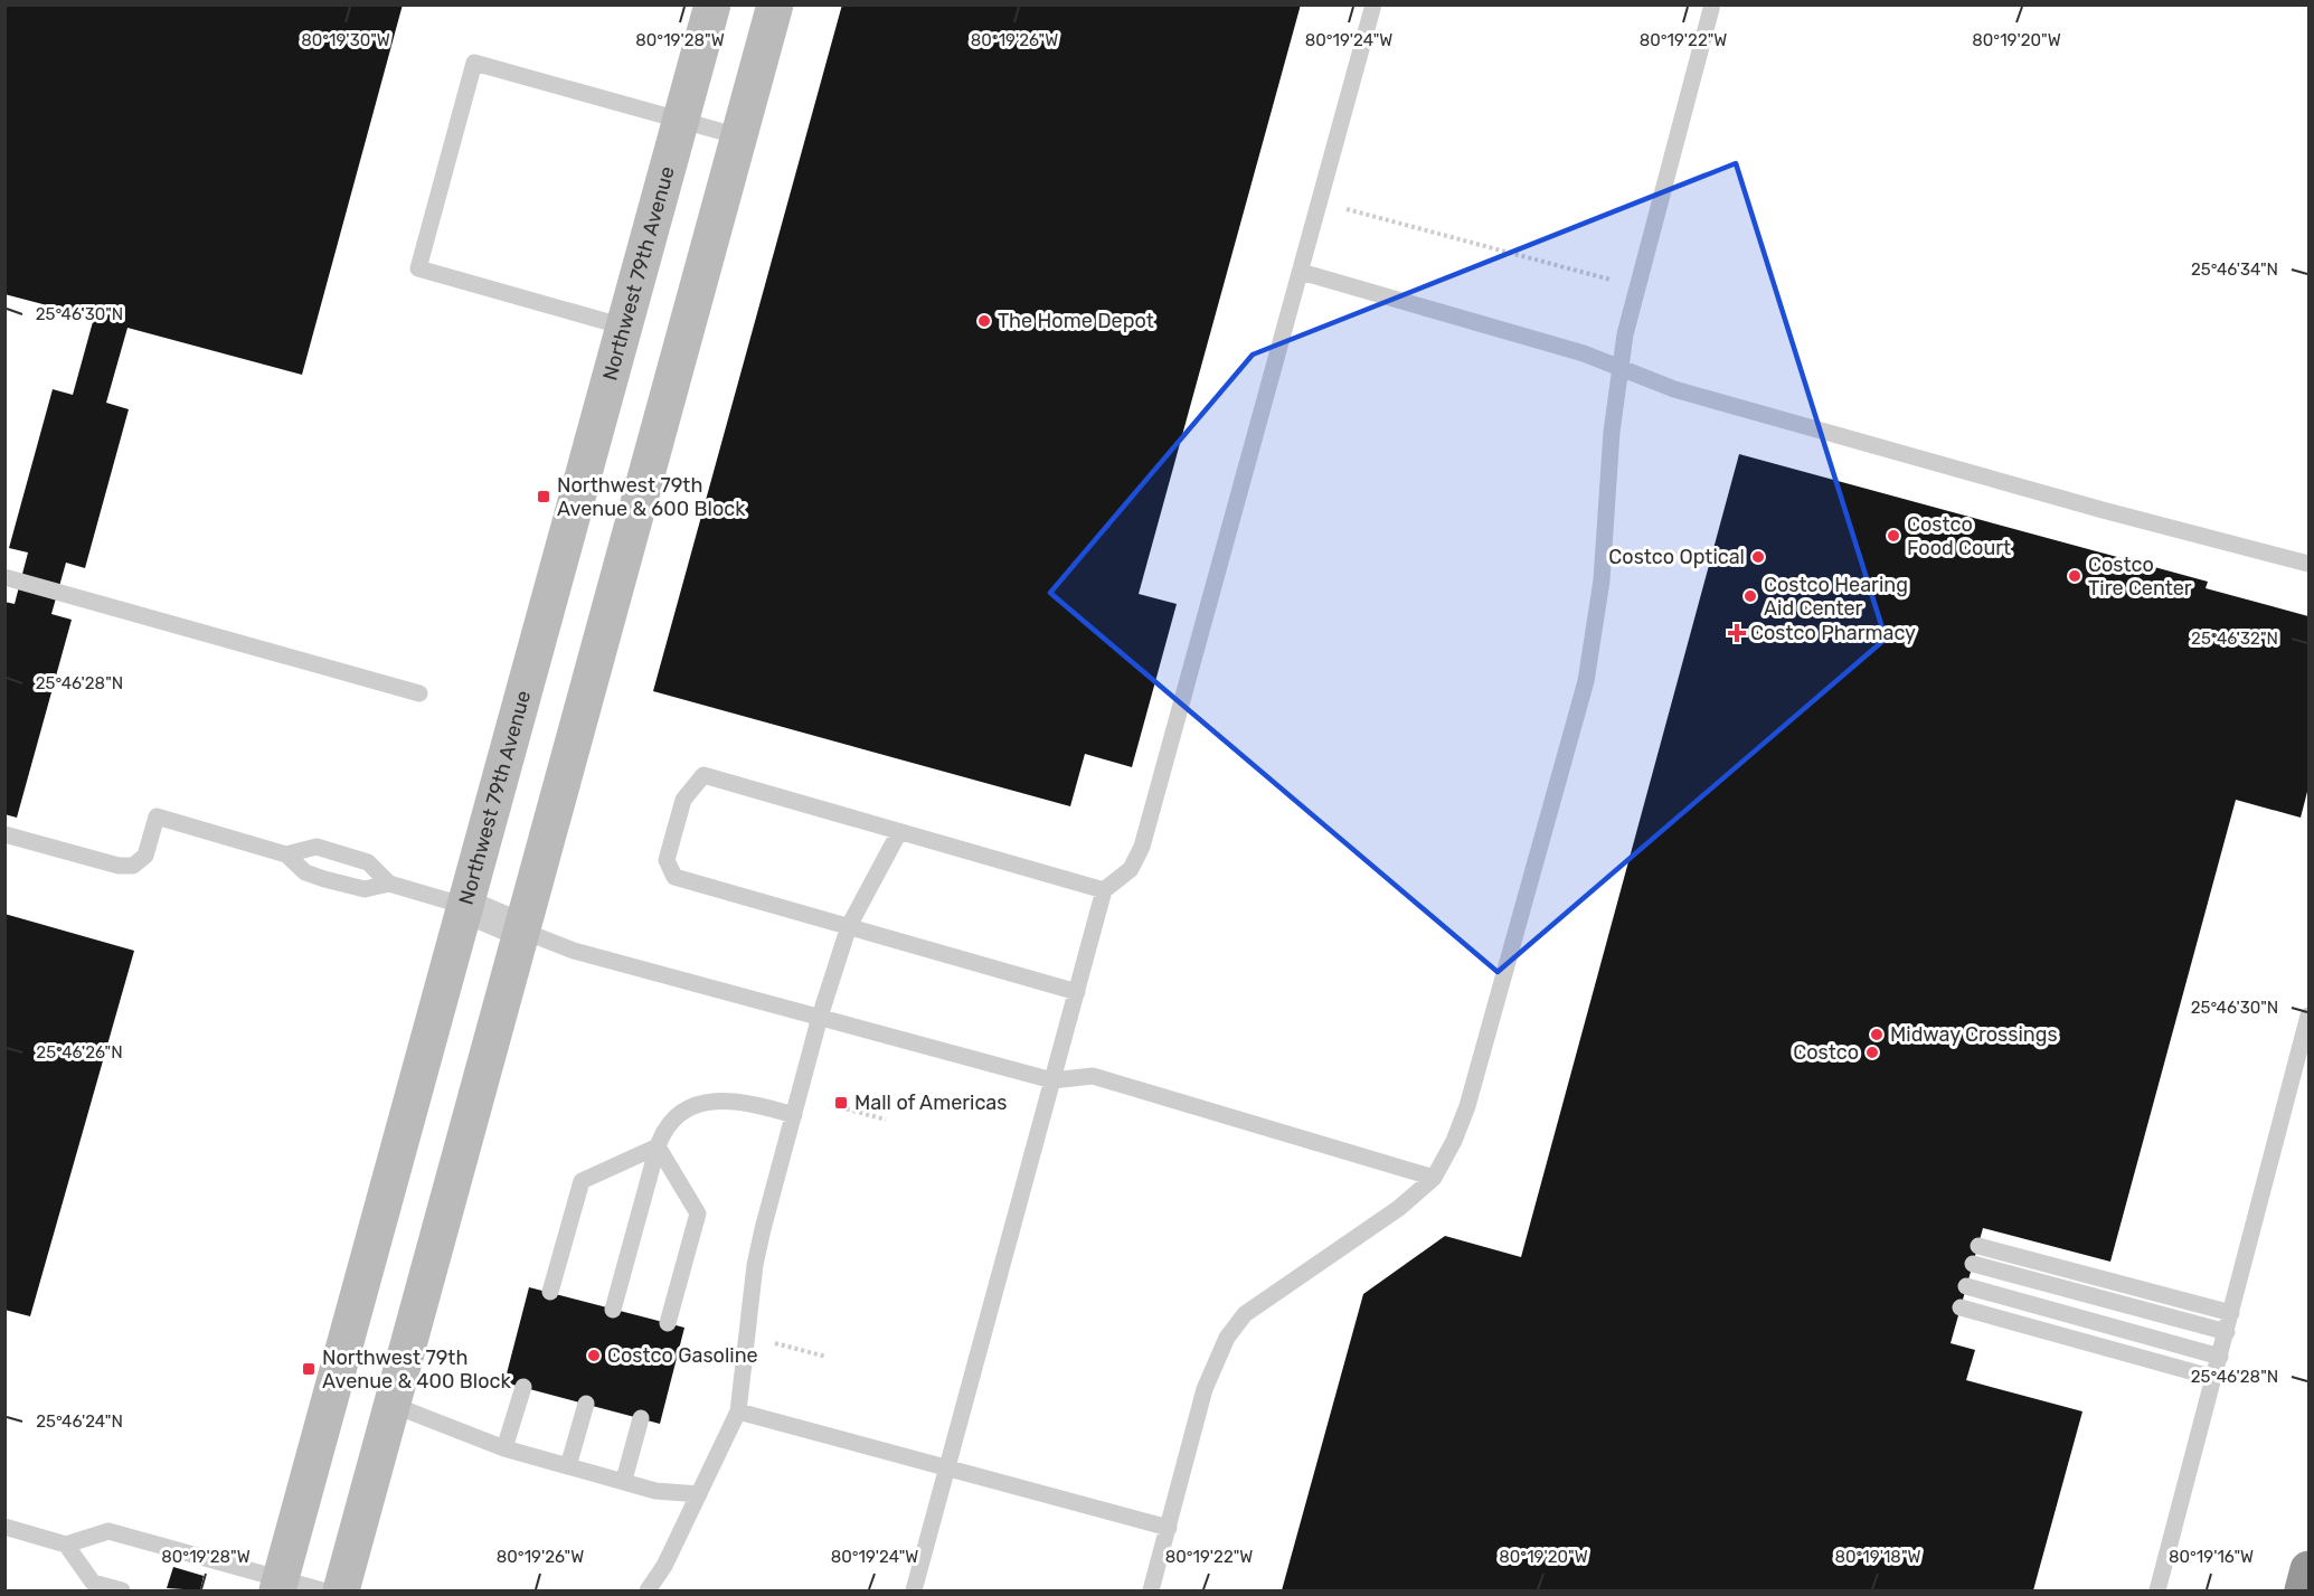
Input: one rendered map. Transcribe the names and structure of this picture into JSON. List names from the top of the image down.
{
  "streets": {
    "street": ["Northwest 79th Avenue"]
  },
  "places": {
    "other": [
      "The Home Depot",
      "Costco Food Court",
      "Costco Optical",
      "Costco Tire Center",
      "Costco Hearing Aid Center",
      "Midway Crossings",
      "Costco",
      "Costco Gasoline"
    ],
    "transit": ["Northwest 79th Avenue & 600 Block", "Mall of Americas", "Northwest 79th Avenue & 400 Block"],
    "health": ["Costco Pharmacy"]
  },
  "coordinates": [
    "80°19'30\"W",
    "80°19'28\"W",
    "80°19'26\"W",
    "80°19'24\"W",
    "80°19'22\"W",
    "80°19'20\"W",
    "25°46'34\"N",
    "25°46'30\"N",
    "25°46'32\"N",
    "25°46'28\"N",
    "25°46'26\"N",
    "25°46'24\"N",
    "80°19'18\"W",
    "80°19'16\"W"
  ]
}
